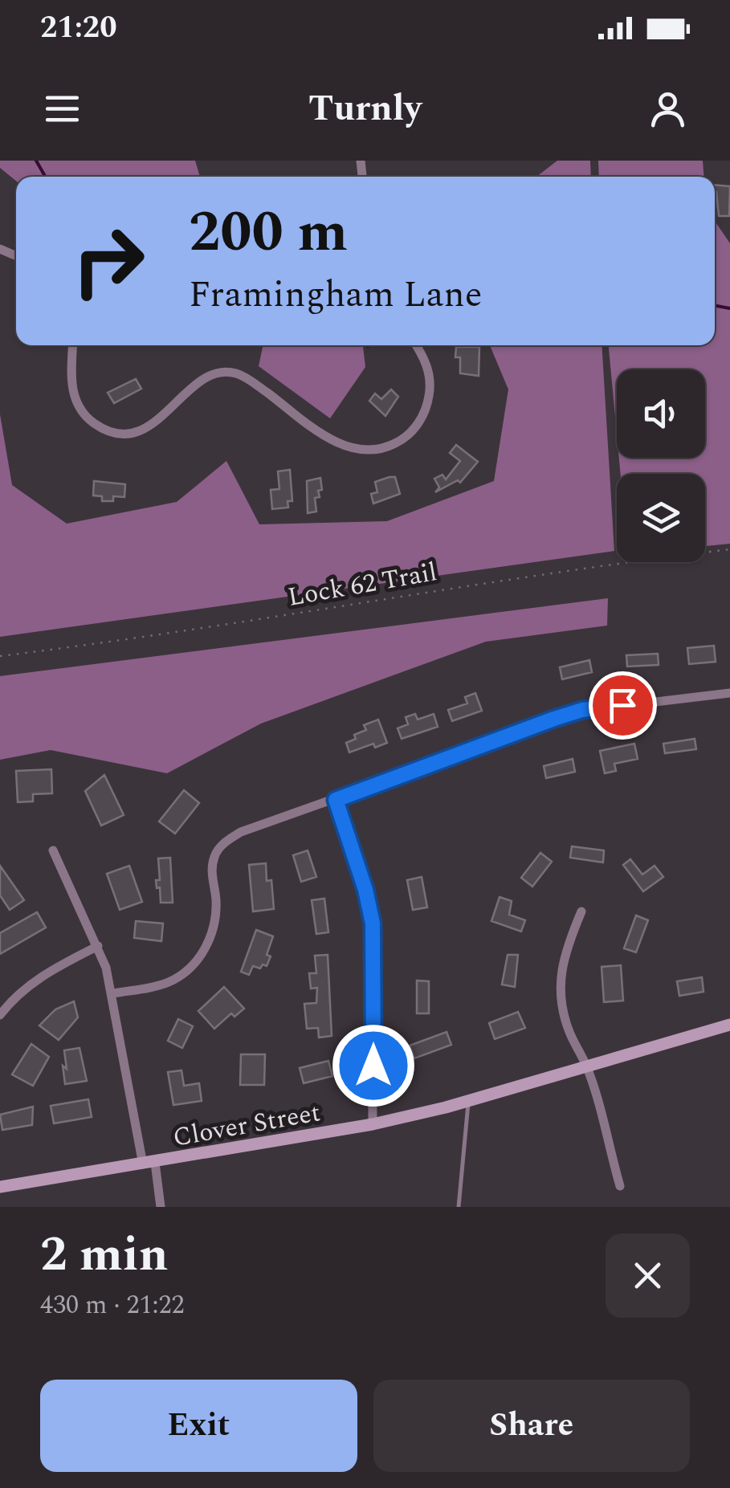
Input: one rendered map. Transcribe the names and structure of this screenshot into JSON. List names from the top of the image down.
{
  "streets": {
    "main road": ["Clover Street"],
    "path": ["Lock 62 Trail"]
  },
  "page": {
    "status": "21:20",
    "header": "Turnly",
    "turn": ["200 m", "Framingham Lane"],
    "heading": ["2 min", "430 m · 21:22"],
    "buttons": ["Exit", "Share"]
  }
}
